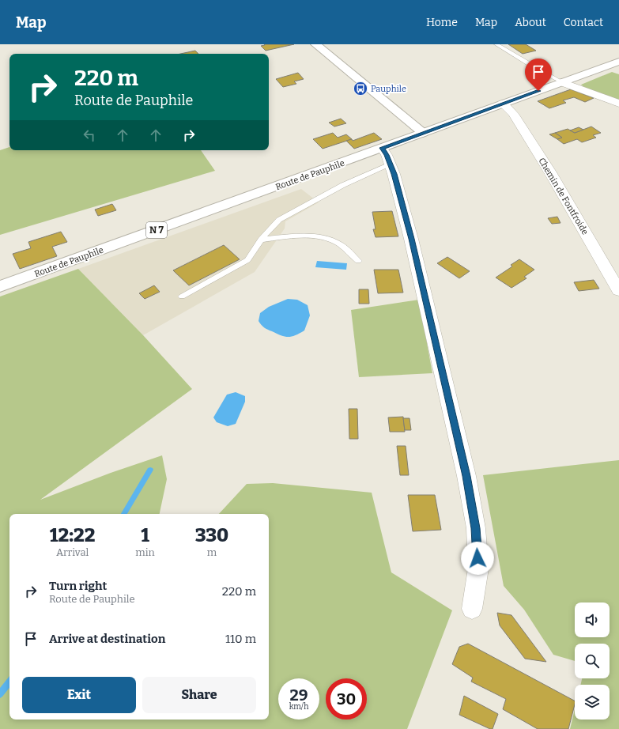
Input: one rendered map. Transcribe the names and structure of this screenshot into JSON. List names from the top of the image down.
{
  "streets": {
    "main road": ["Route de Pauphile", "N 7"],
    "street": ["Chemin de Fontfroide"]
  },
  "crossings": [
    ["Route de Pauphile", "Chemin de Fontfroide"]
  ],
  "places": {
    "bus stop": ["Pauphile"]
  },
  "page": {
    "header": "Map",
    "nav": [
      "Home",
      "Map",
      "About",
      "Contact"
    ],
    "turn": ["220 m", "Route de Pauphile"],
    "eta": [
      "12:22",
      "Arrival",
      "1",
      "min",
      "330",
      "m"
    ],
    "list": [
      {
        "name": "Turn right",
        "note": "Route de Pauphile",
        "value": "220 m"
      },
      {
        "name": "Arrive at destination",
        "value": "110 m"
      }
    ],
    "buttons": ["Exit", "Share"],
    "speed": "29 km/h",
    "limit": "30"
  }
}
